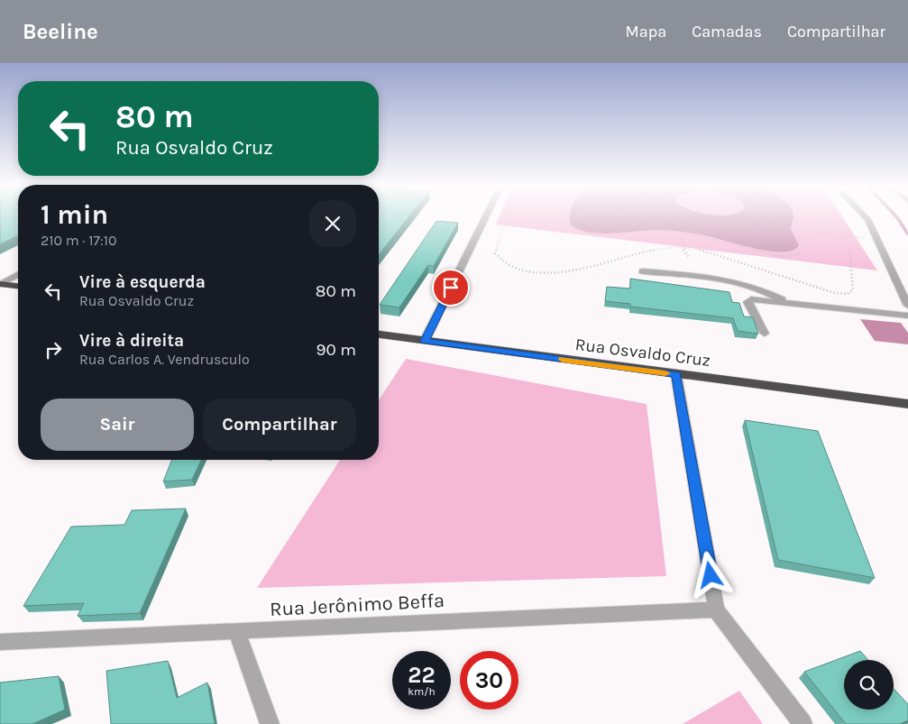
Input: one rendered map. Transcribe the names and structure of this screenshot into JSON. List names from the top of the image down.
{
  "streets": {
    "highway": ["Rua Osvaldo Cruz"],
    "street": ["Rua Jerônimo Beffa"]
  },
  "page": {
    "header": "Beeline",
    "nav": ["Mapa", "Camadas", "Compartilhar"],
    "turn": ["80 m", "Rua Osvaldo Cruz"],
    "heading": ["1 min", "210 m · 17:10"],
    "list": [
      {
        "name": "Vire à esquerda",
        "note": "Rua Osvaldo Cruz",
        "value": "80 m"
      },
      {
        "name": "Vire à direita",
        "note": "Rua Carlos A. Vendrusculo",
        "value": "90 m"
      }
    ],
    "buttons": ["Sair", "Compartilhar"],
    "speed": "22 km/h",
    "limit": "30"
  }
}
